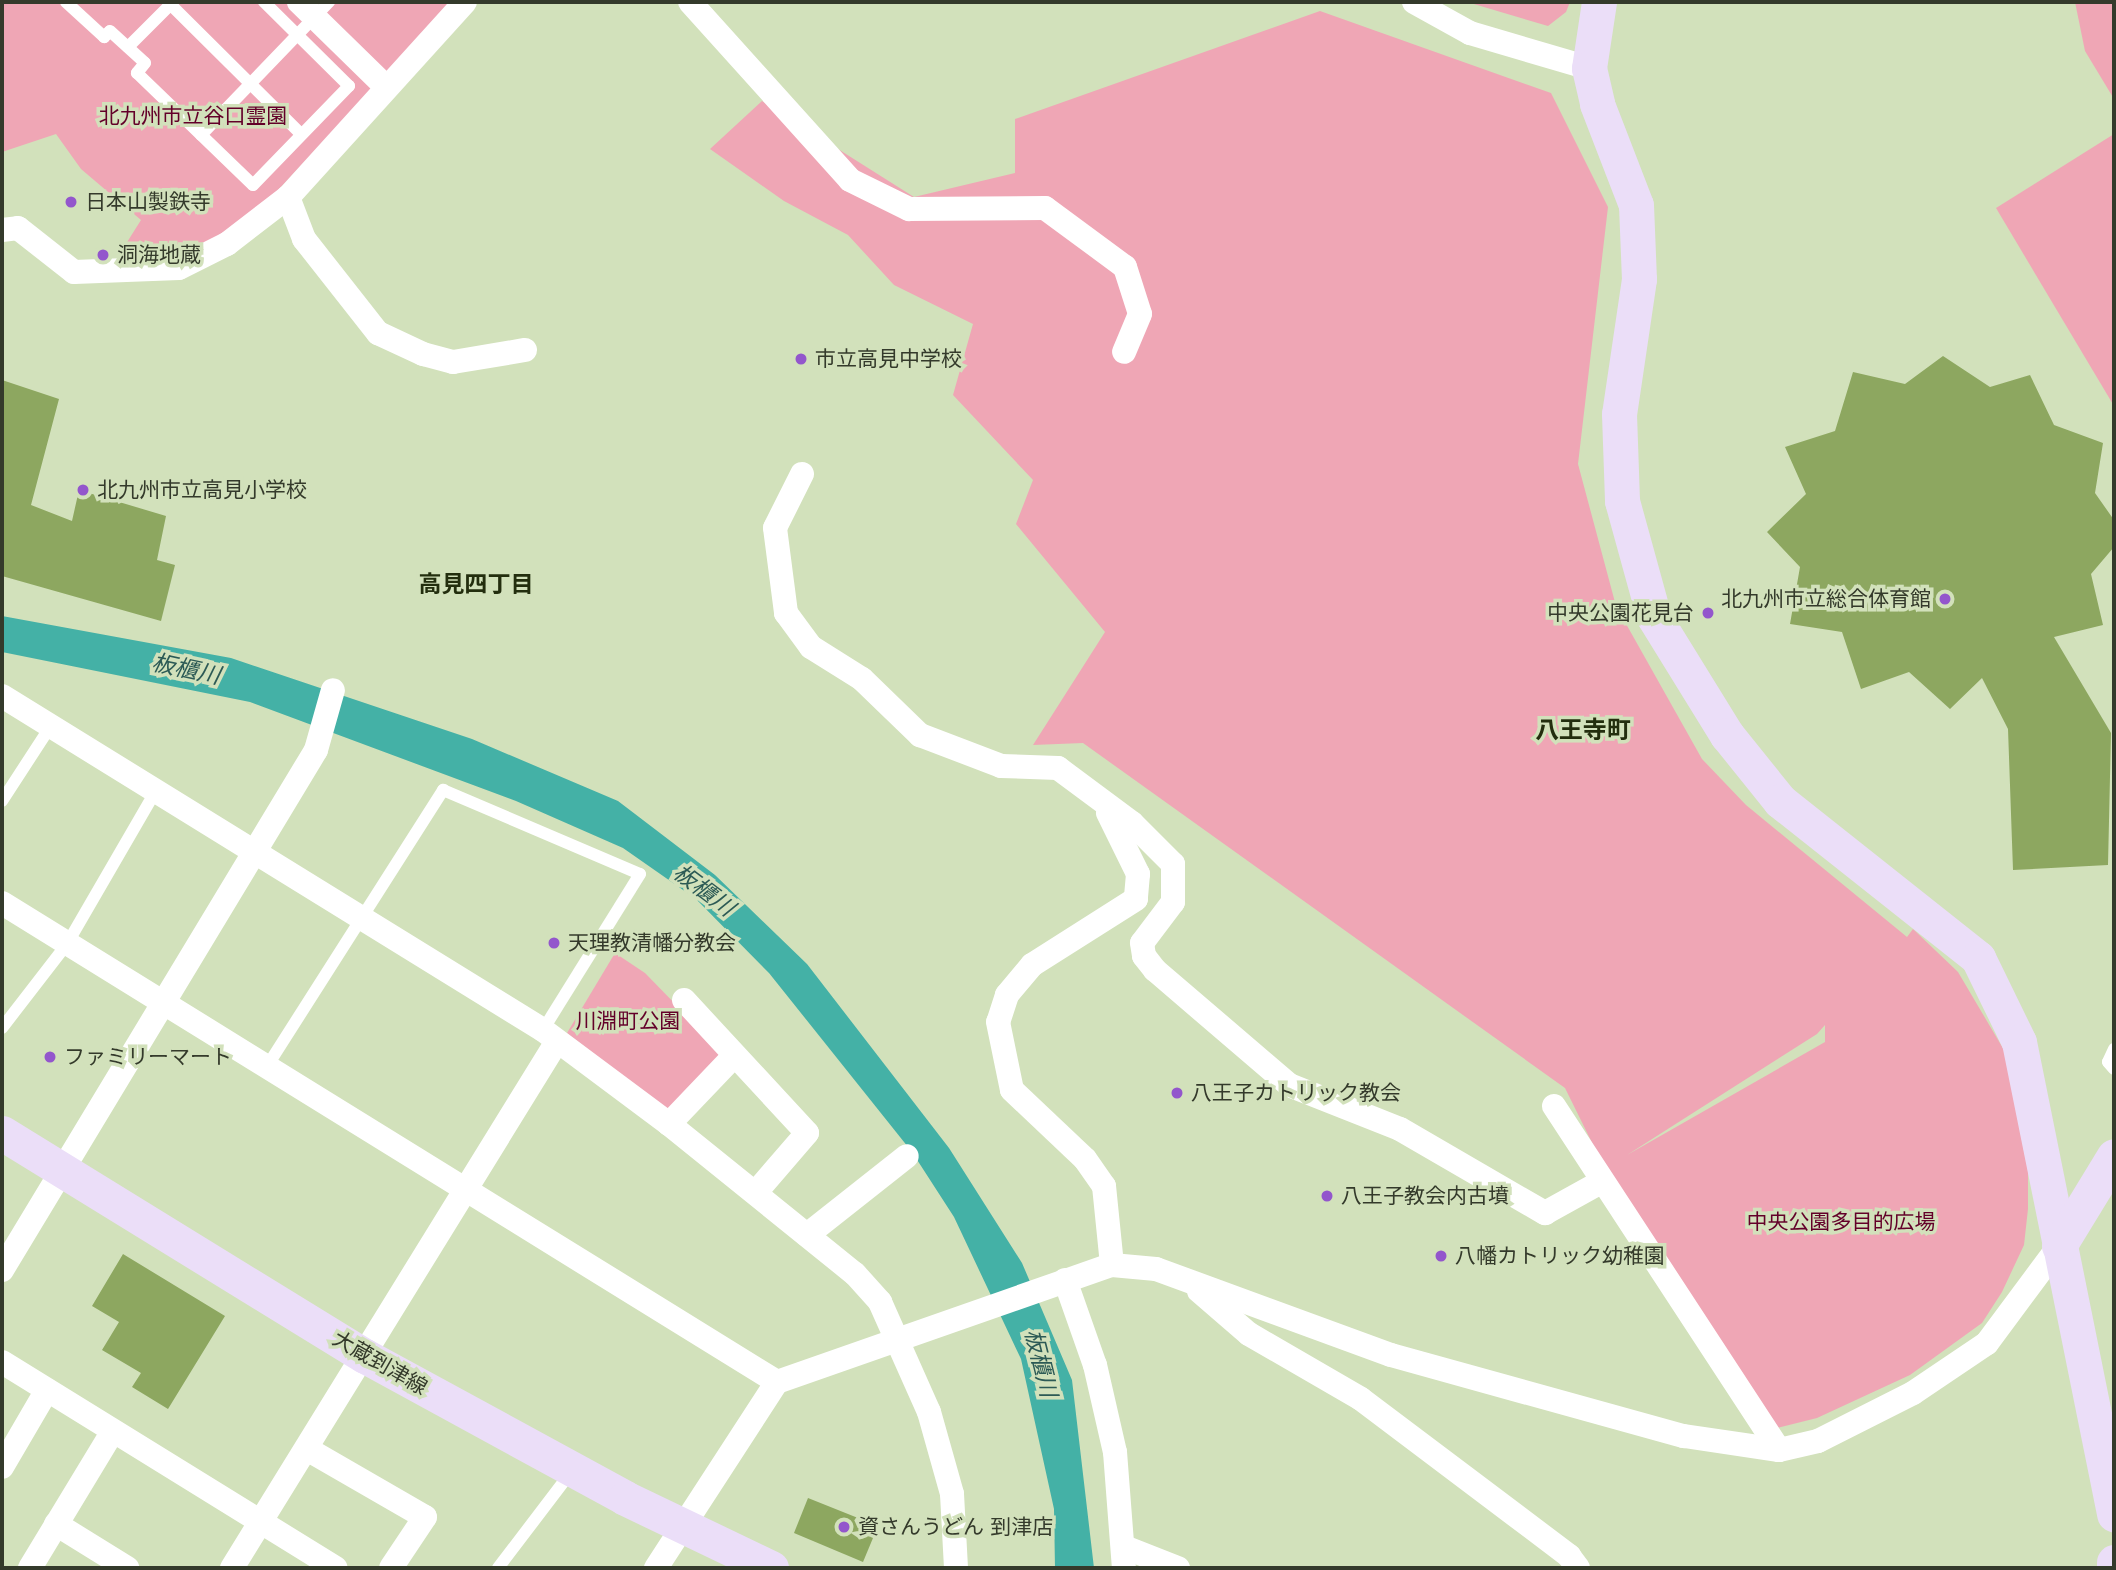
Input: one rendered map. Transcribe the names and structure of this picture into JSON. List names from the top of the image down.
{
  "streets": {
    "street": ["大蔵到津線"]
  },
  "districts": ["高見四丁目", "八王寺町"],
  "water": ["板櫃川"],
  "parks": ["北九州市立谷口霊園", "川淵町公園", "中央公園多目的広場"],
  "places": [
    "日本山製鉄寺",
    "洞海地蔵",
    "市立高見中学校",
    "北九州市立高見小学校",
    "北九州市立総合体育館",
    "中央公園花見台",
    "天理教清幡分教会",
    "ファミリーマート",
    "八王子カトリック教会",
    "八王子教会内古墳",
    "八幡カトリック幼稚園",
    "資さんうどん 到津店"
  ]
}
